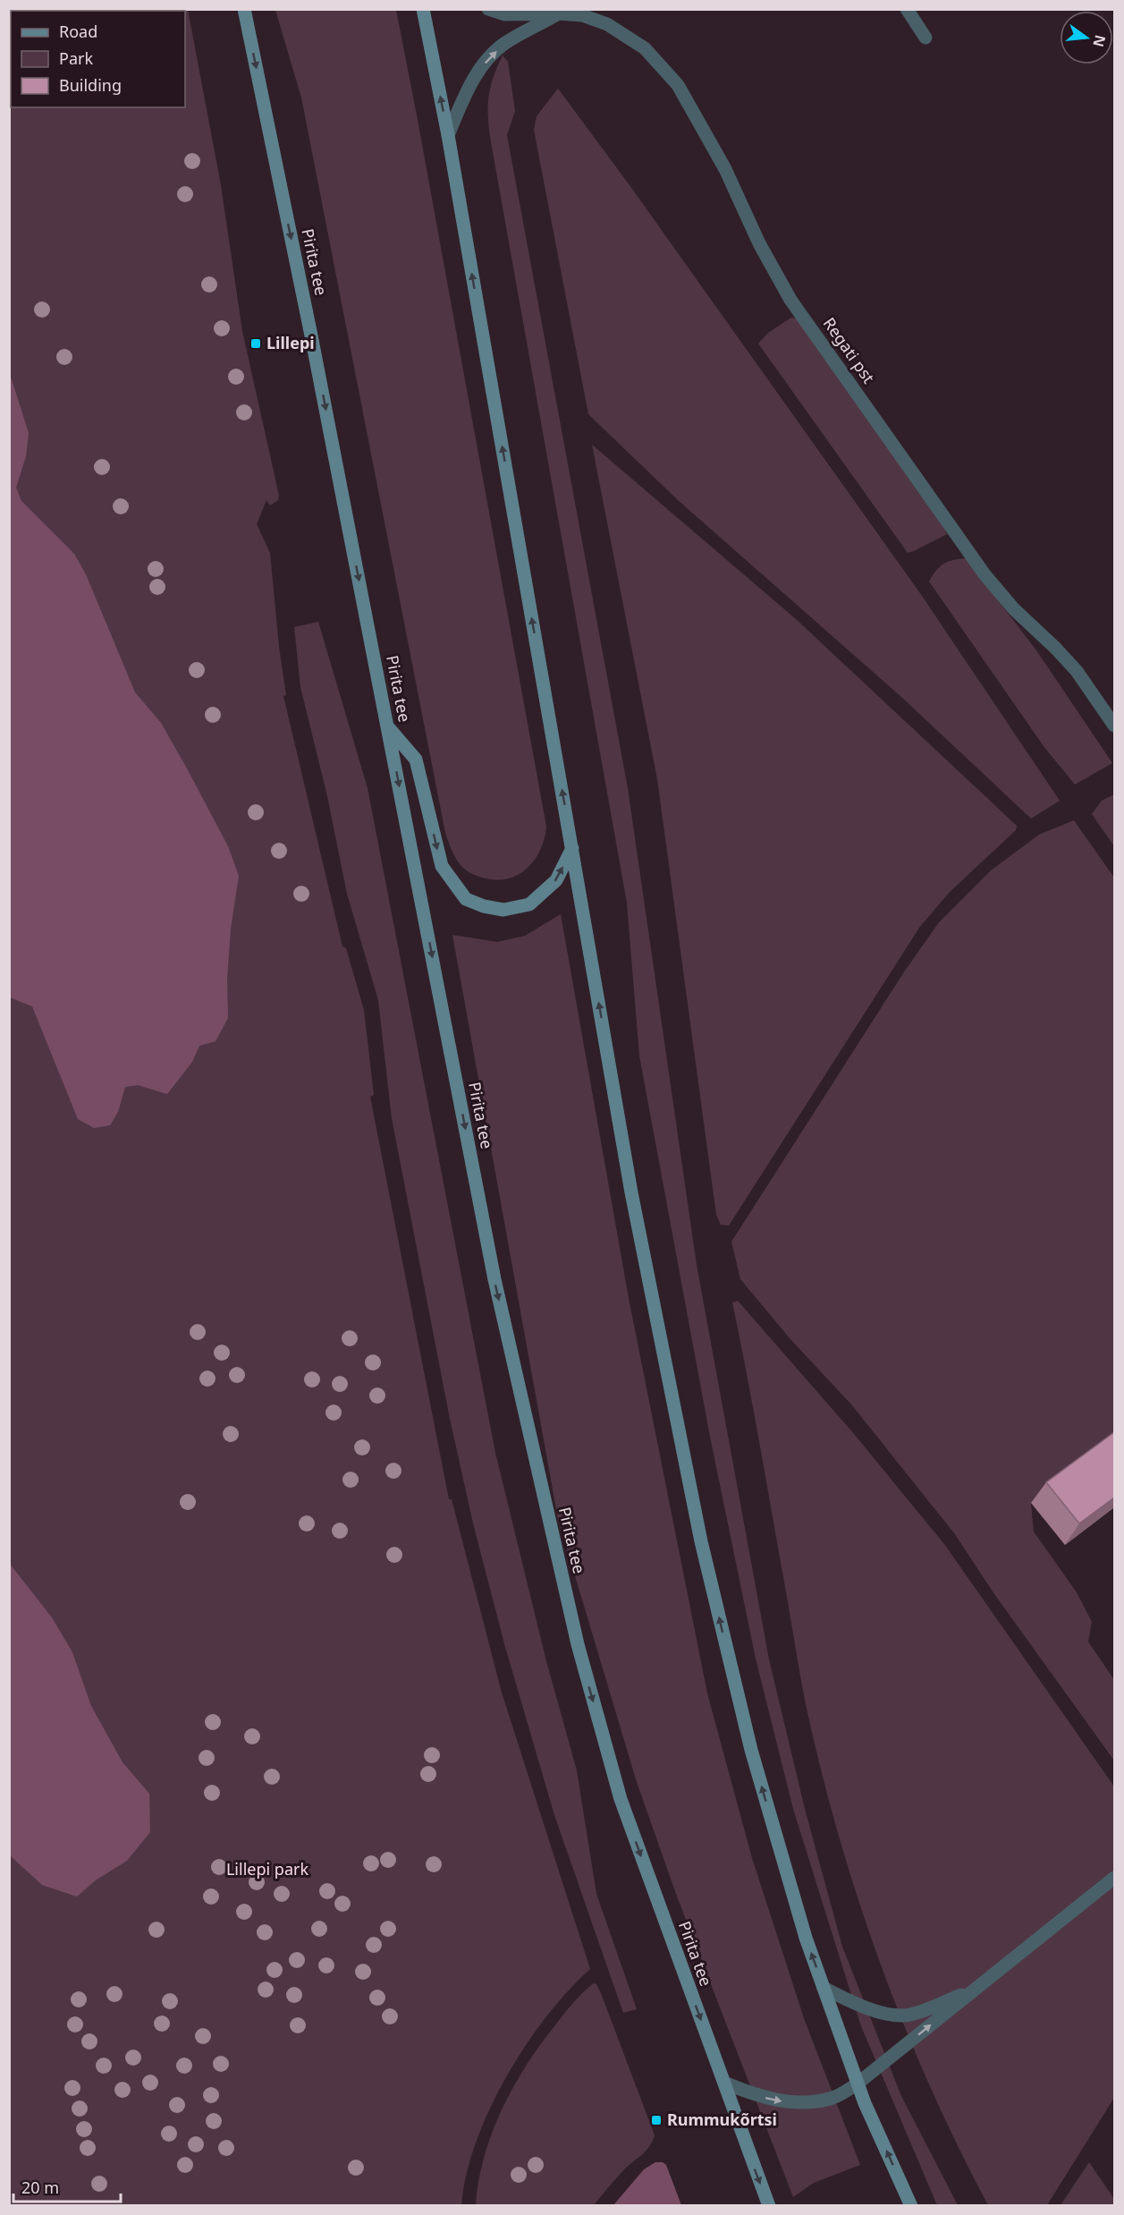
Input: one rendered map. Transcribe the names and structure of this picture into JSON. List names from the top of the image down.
{
  "streets": {
    "main road": ["Pirita tee"],
    "street": ["Regati pst"]
  },
  "one_way": ["Pirita tee"],
  "parks": ["Lillepi park"],
  "places": {
    "transit": ["Lillepi", "Rummukõrtsi"]
  },
  "legend": ["Road", "Park", "Building"],
  "scale_bar": "20 m",
  "north": "right"
}
